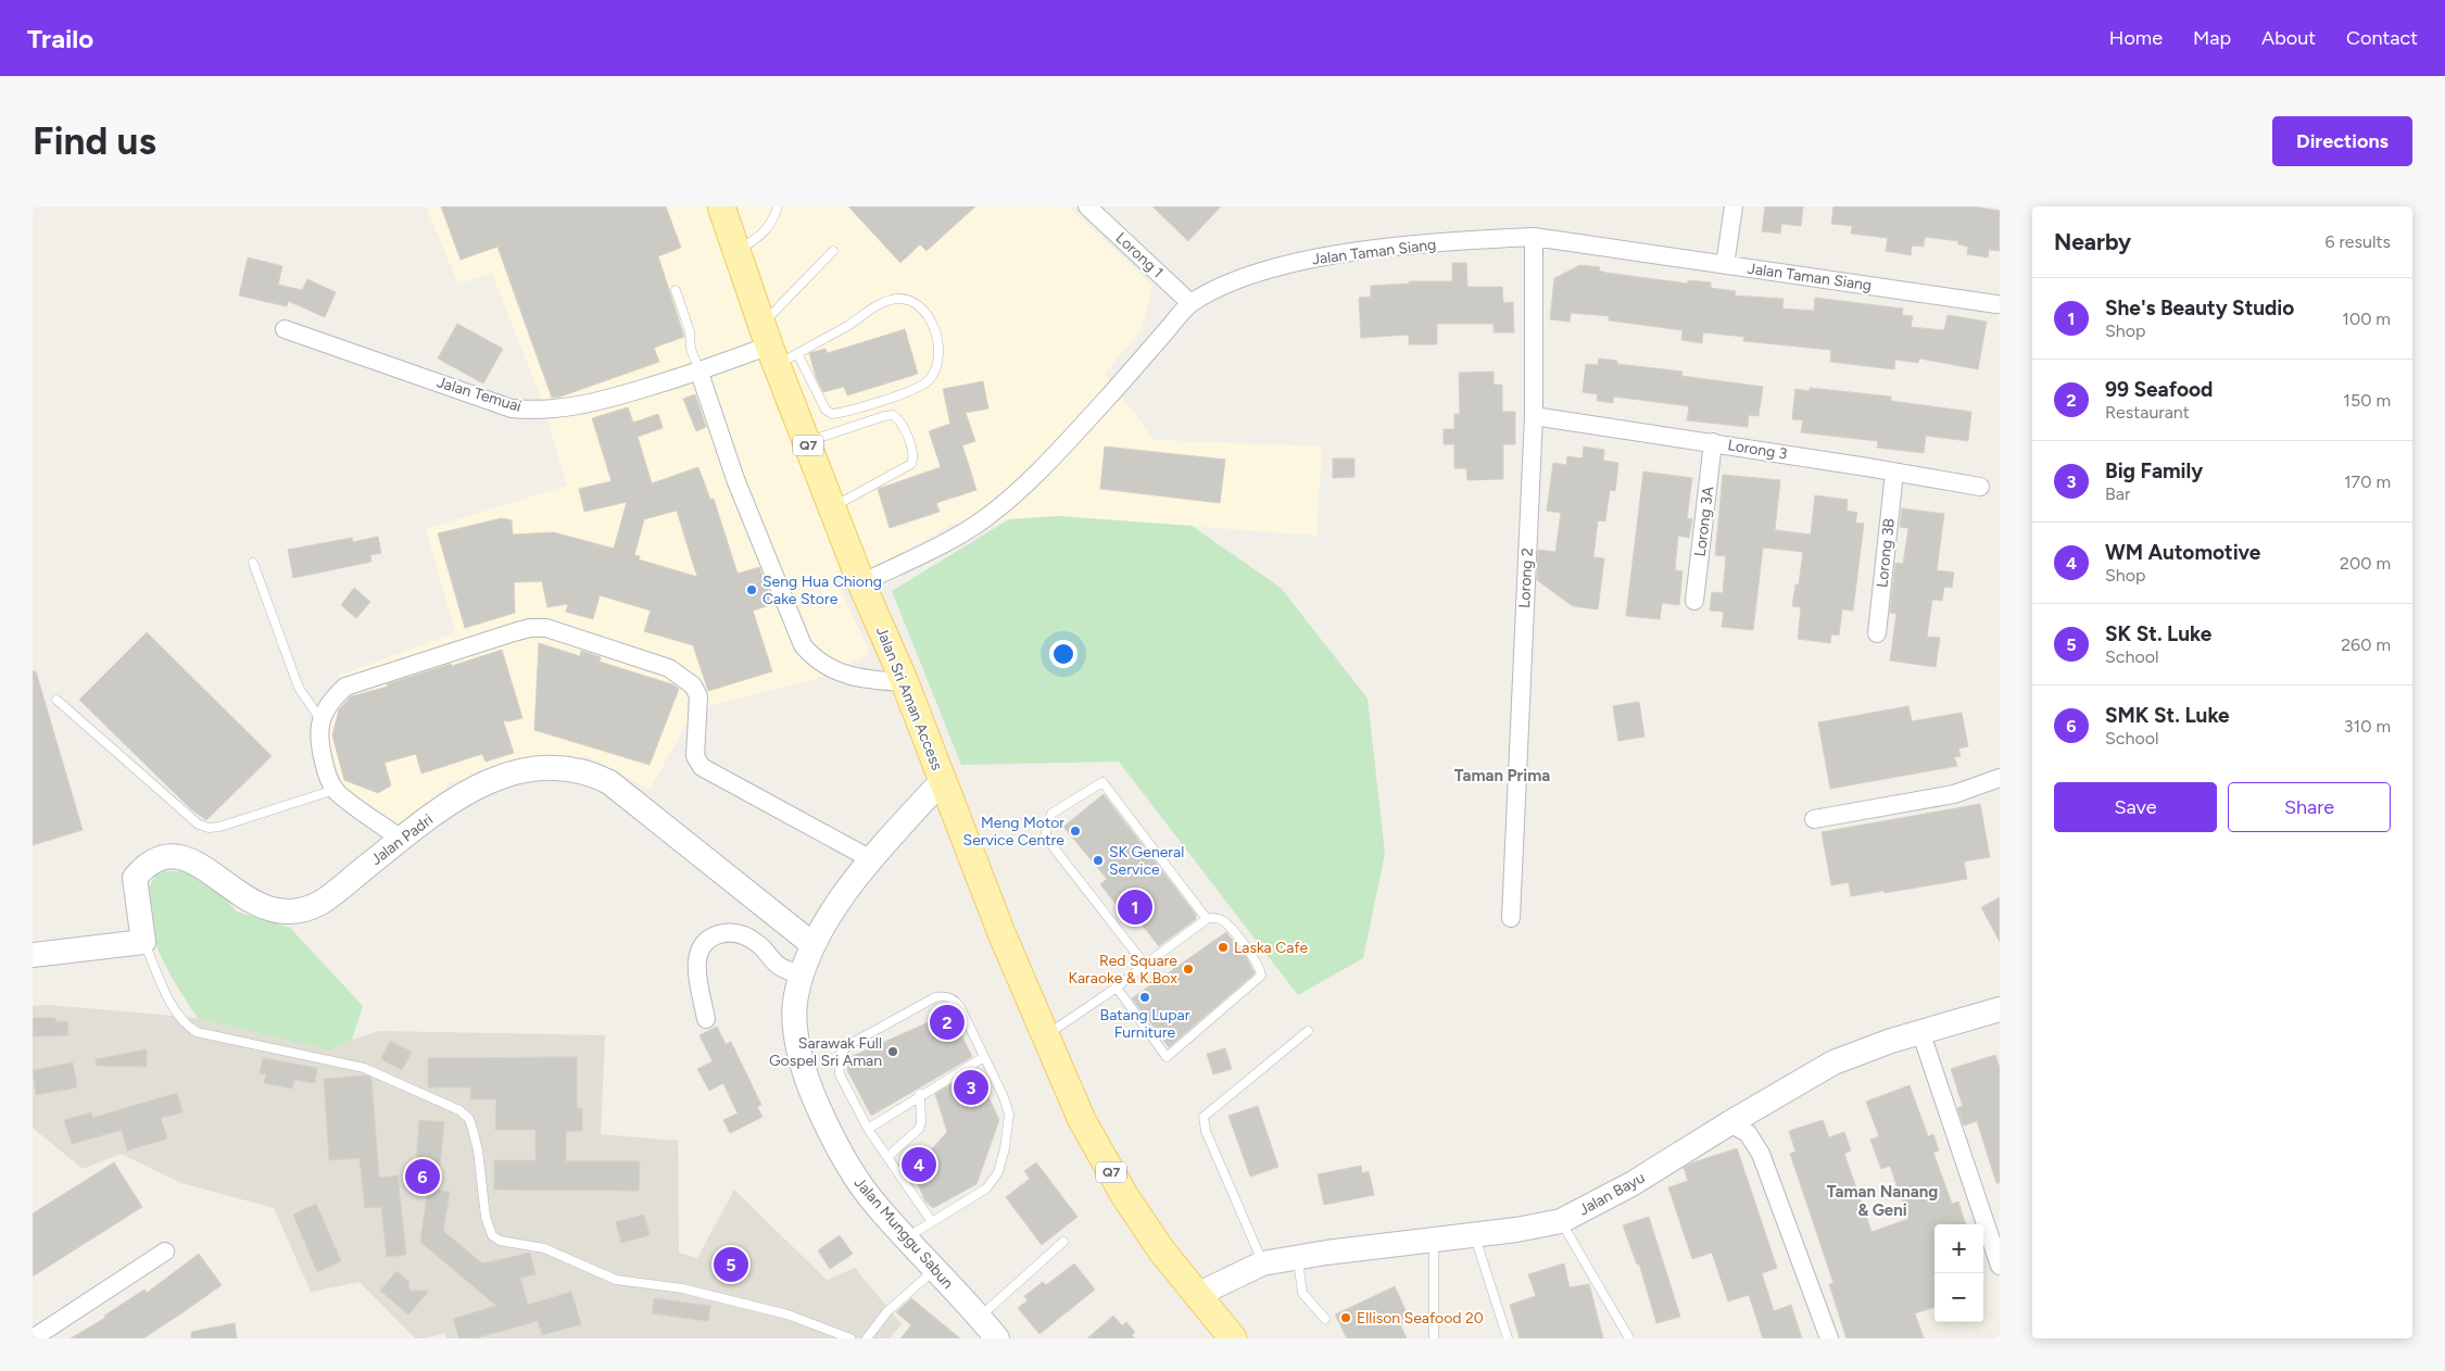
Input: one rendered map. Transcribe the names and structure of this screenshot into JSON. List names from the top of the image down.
{
  "streets": {
    "main road": ["Q7", "Jalan Sri Aman Access"],
    "street": [
      "Jalan Taman Siang",
      "Lorong 1",
      "Jalan Temuai",
      "Lorong 3",
      "Lorong 3A",
      "Lorong 3B",
      "Lorong 2",
      "Jalan Padri",
      "Jalan Bayu",
      "Jalan Munggu Sabun"
    ]
  },
  "crossings": [
    ["Jalan Taman Siang", "Lorong 1"],
    ["Jalan Taman Siang", "Lorong 2"],
    ["Jalan Taman Siang", "Jalan Sri Aman Access"],
    ["Jalan Temuai", "Jalan Sri Aman Access"],
    ["Q7", "Jalan Sri Aman Access"],
    ["Q7", "Jalan Bayu"],
    ["Lorong 3", "Lorong 3A"],
    ["Lorong 3", "Lorong 3B"],
    ["Lorong 3", "Lorong 2"],
    ["Jalan Sri Aman Access", "Jalan Munggu Sabun"],
    ["Jalan Padri", "Jalan Munggu Sabun"]
  ],
  "districts": ["Taman Prima", "Taman Nanang & Geni"],
  "places": [
    "Seng Hua Chiong Cake Store",
    "Meng Motor Service Centre",
    "SK General Service",
    "Laska Cafe",
    "Red Square Karaoke & K.Box",
    "Batang Lupar Furniture",
    "Sarawak Full Gospel Sri Aman",
    "Ellison Seafood 20"
  ],
  "page": {
    "header": "Trailo",
    "nav": [
      "Home",
      "Map",
      "About",
      "Contact"
    ],
    "buttons": [
      "Directions",
      ["Save", "Share"]
    ],
    "title": "Find us",
    "heading": ["Nearby", "6 results"],
    "list": [
      {
        "mark": "1",
        "name": "She's Beauty Studio",
        "note": "Shop",
        "value": "100 m"
      },
      {
        "mark": "2",
        "name": "99 Seafood",
        "note": "Restaurant",
        "value": "150 m"
      },
      {
        "mark": "3",
        "name": "Big Family",
        "note": "Bar",
        "value": "170 m"
      },
      {
        "mark": "4",
        "name": "WM Automotive",
        "note": "Shop",
        "value": "200 m"
      },
      {
        "mark": "5",
        "name": "SK St. Luke",
        "note": "School",
        "value": "260 m"
      },
      {
        "mark": "6",
        "name": "SMK St. Luke",
        "note": "School",
        "value": "310 m"
      }
    ],
    "pins": [
      "1",
      "2",
      "3",
      "4",
      "6",
      "5"
    ],
    "map_buttons": ["+", "−"]
  }
}
